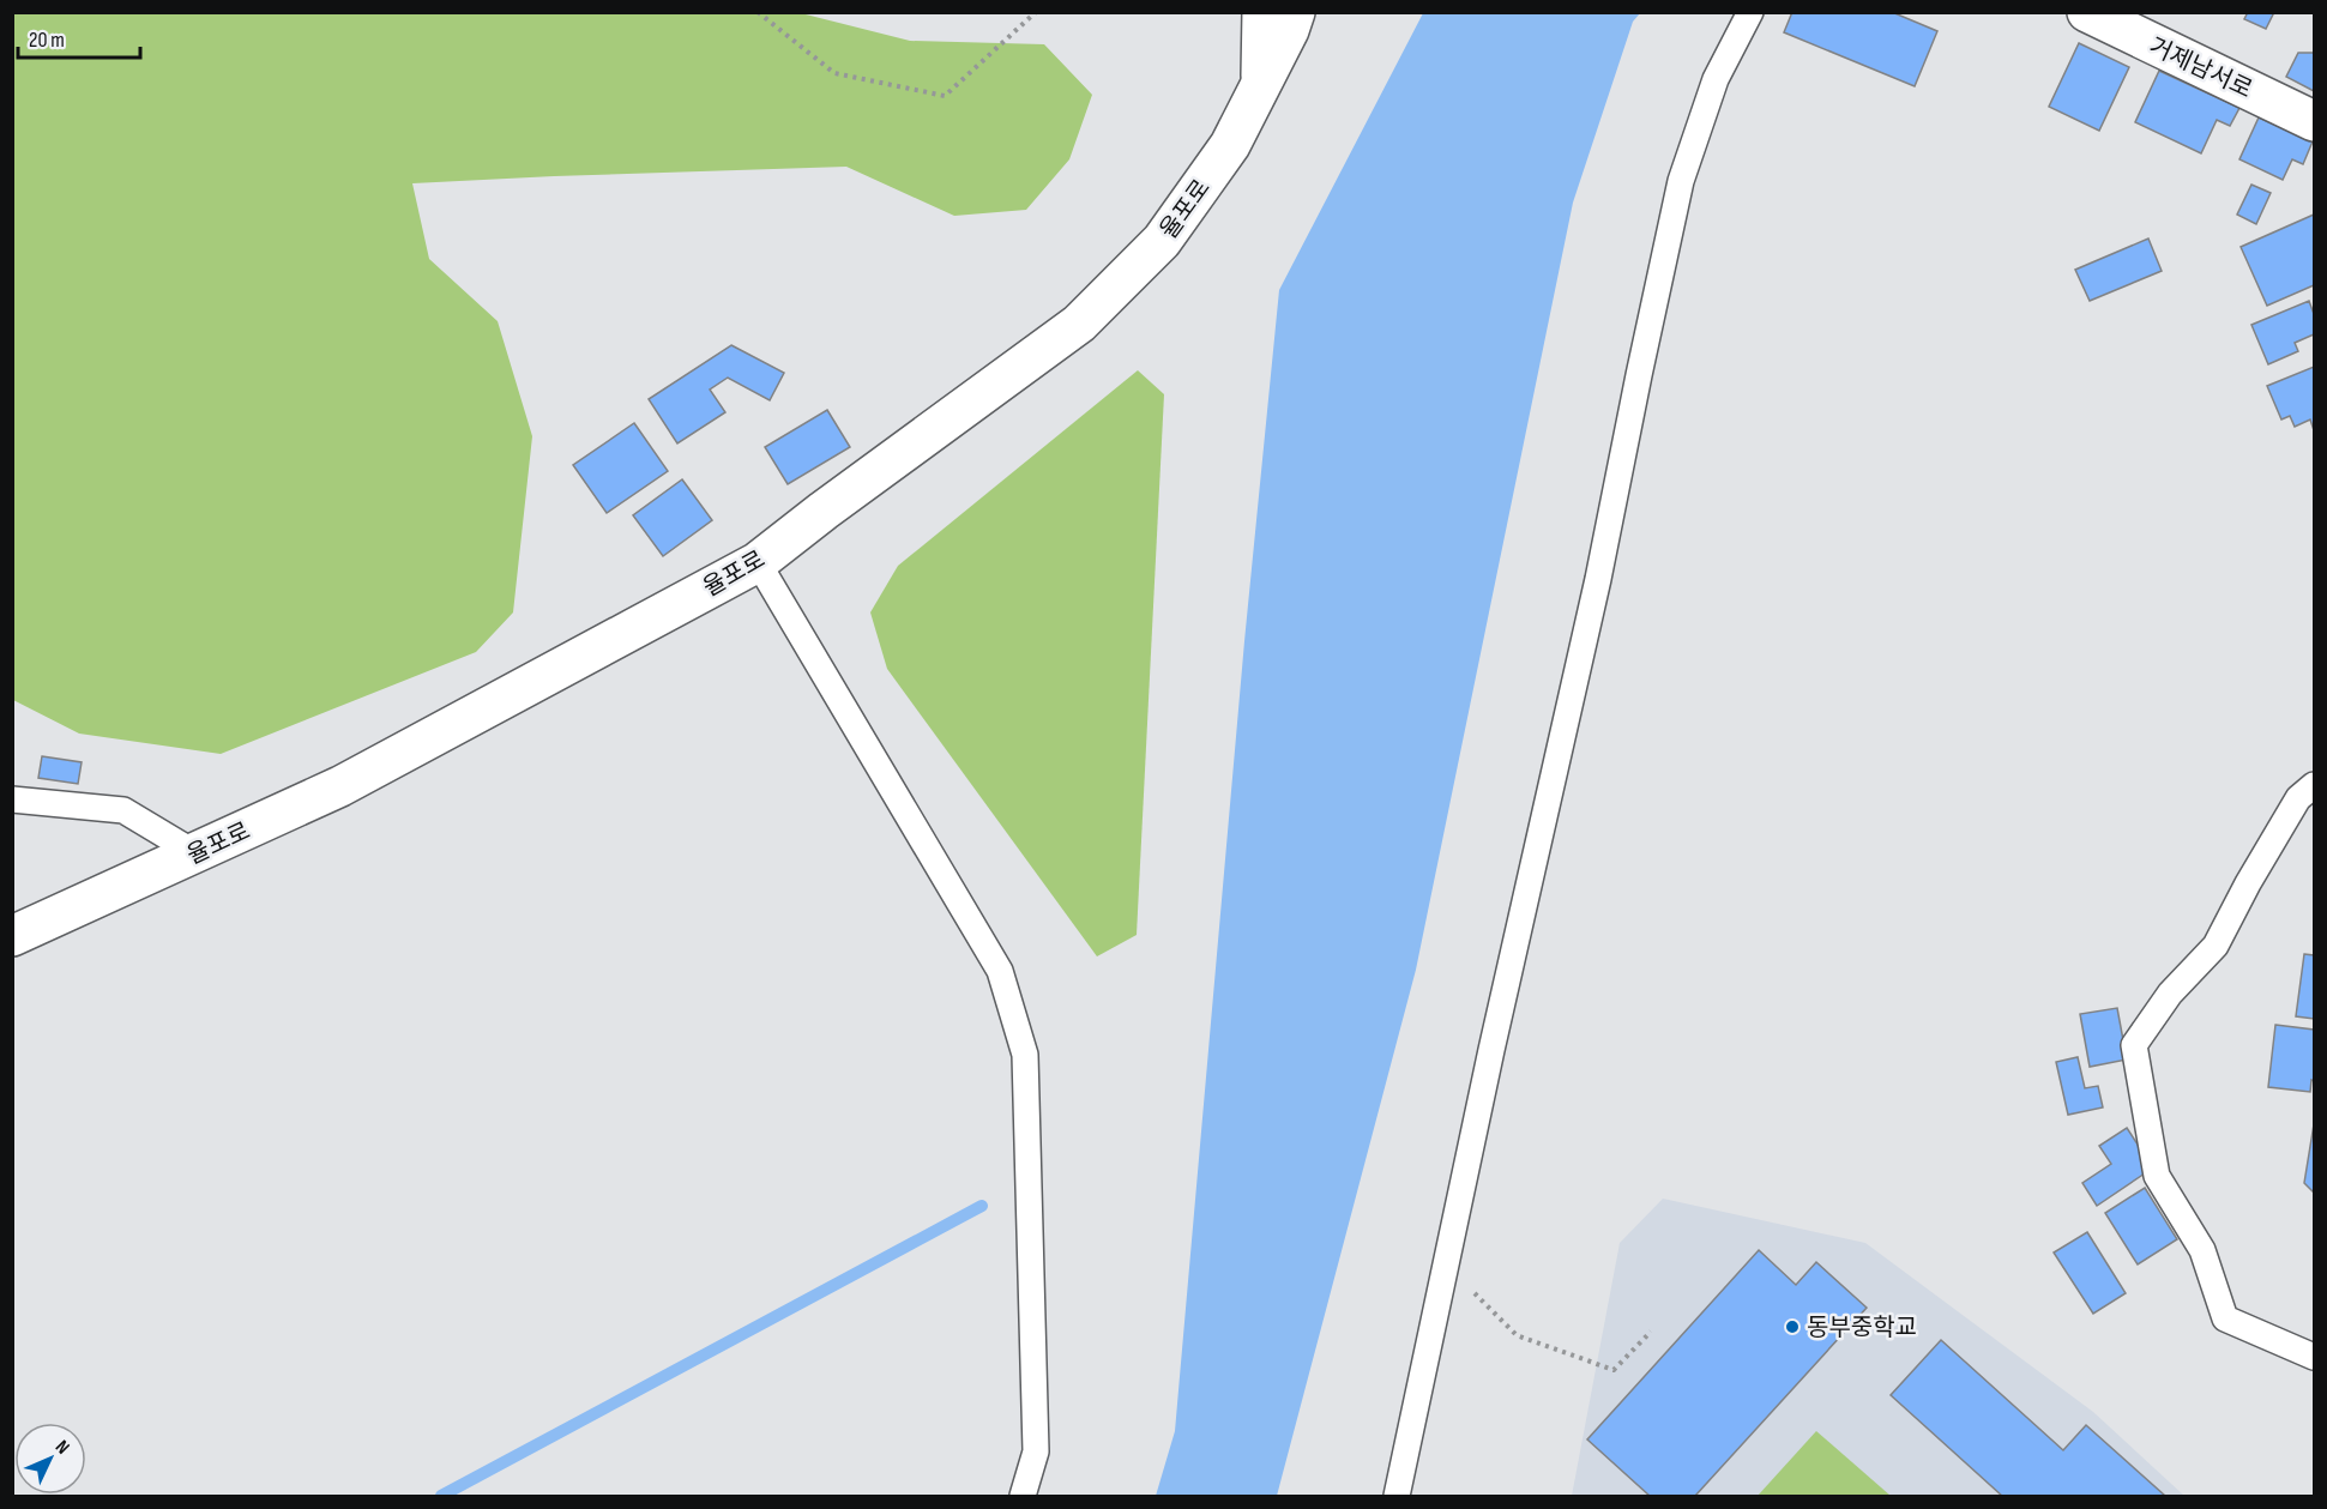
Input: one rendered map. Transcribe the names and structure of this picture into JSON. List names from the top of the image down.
{
  "streets": {
    "street": ["거제남서로", "율포로"]
  },
  "places": ["동부중학교"],
  "scale_bar": "20 m",
  "north": "top right"
}
